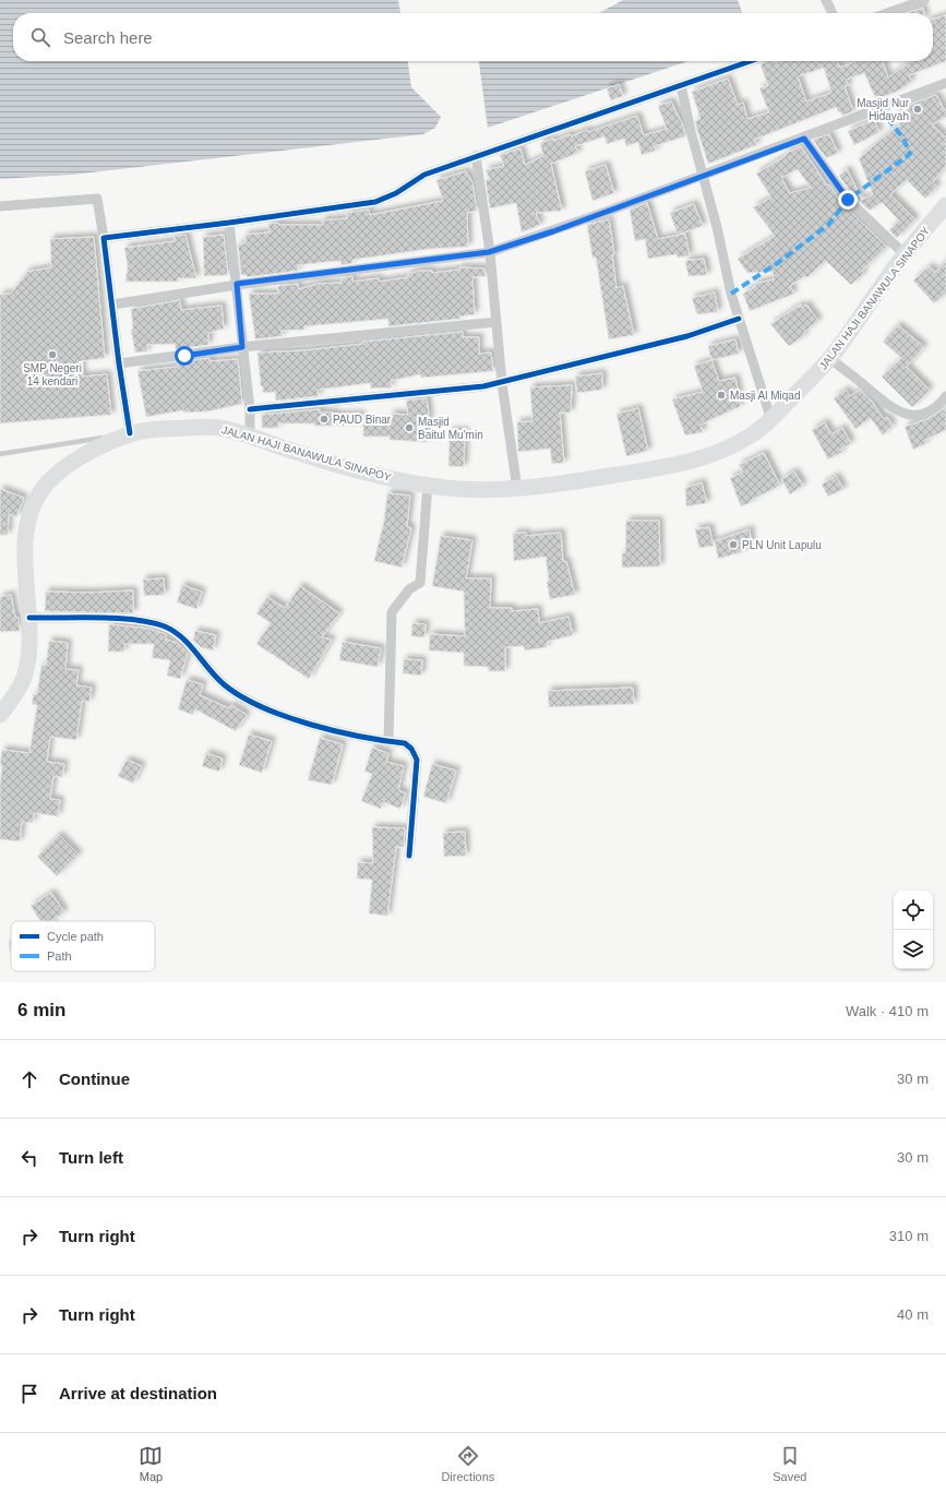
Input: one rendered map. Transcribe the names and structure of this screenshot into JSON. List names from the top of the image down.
{
  "streets": {
    "highway": ["JALAN HAJI BANAWULA SINAPOY"]
  },
  "places": [
    "Masjid Nur Hidayah",
    "SMP Negeri 14 kendari",
    "Masji Al Miqad",
    "PAUD Binar",
    "Masjid Baitul Mu'min",
    "PLN Unit Lapulu"
  ],
  "legend": ["Cycle path", "Path"],
  "page": {
    "search": "Search here",
    "heading": ["6 min", "Walk · 410 m"],
    "list": [
      ["Continue", "30 m"],
      ["Turn left", "30 m"],
      ["Turn right", "310 m"],
      ["Turn right", "40 m"],
      "Arrive at destination"
    ],
    "nav": ["Map", "Directions", "Saved"]
  }
}
